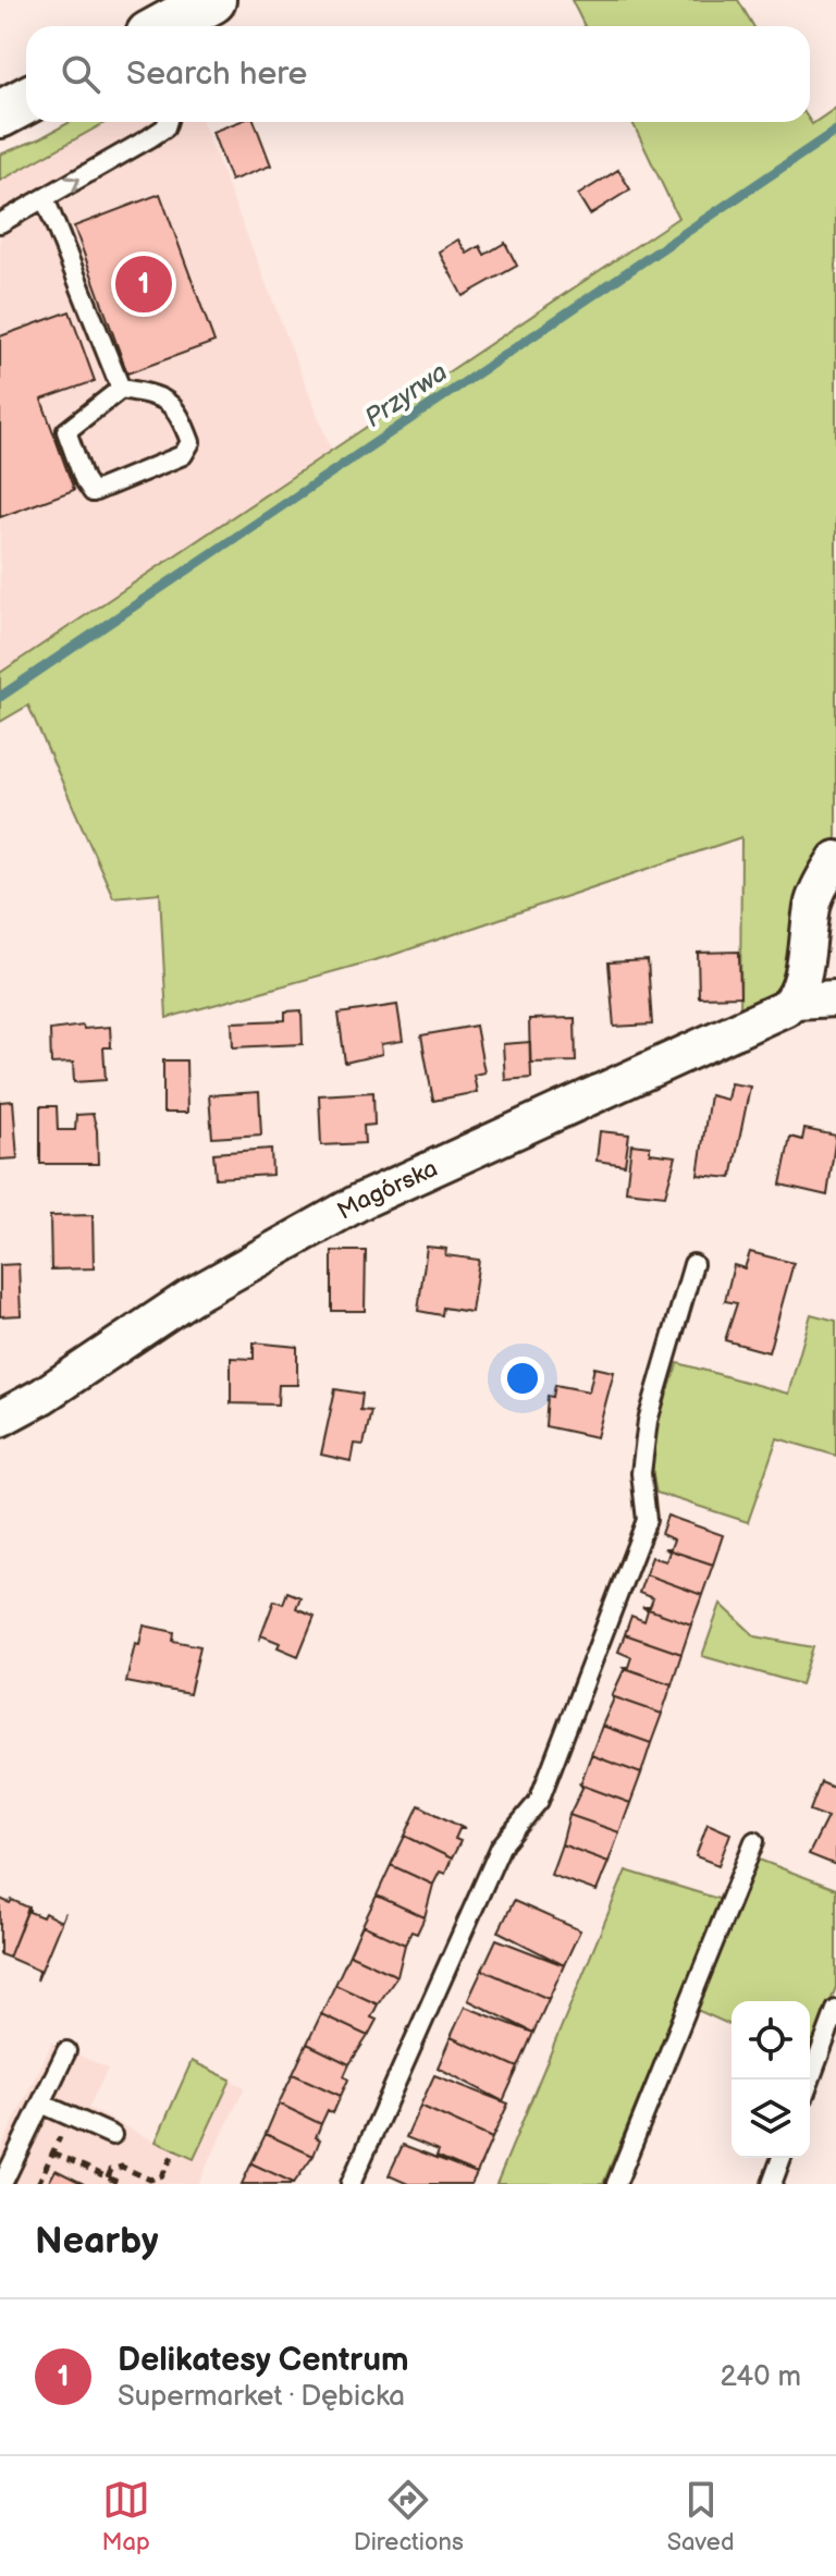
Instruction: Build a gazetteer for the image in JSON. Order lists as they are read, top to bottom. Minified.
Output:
{"streets":{"street":["Magórska"]},"water":["Przyrwa"],"page":{"search":"Search here","pins":"1","heading":"Nearby","list":[{"mark":"1","name":"Delikatesy Centrum","note":"Supermarket · Dębicka","value":"240 m"}],"nav":["Map","Directions","Saved"]}}
